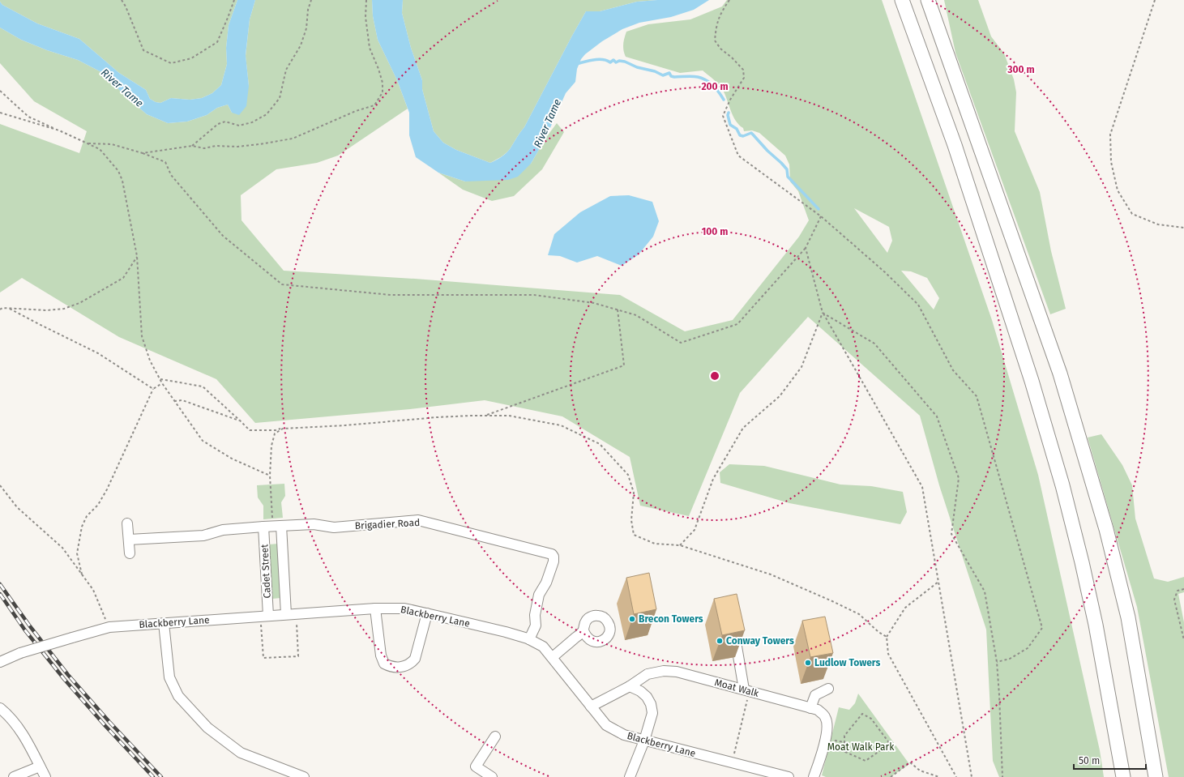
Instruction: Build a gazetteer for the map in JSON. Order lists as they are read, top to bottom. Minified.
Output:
{"streets":{"street":["Brigadier Road","Cadet Street","Blackberry Lane","Moat Walk"]},"crossings":[["Brigadier Road","Cadet Street"],["Brigadier Road","Blackberry Lane"],["Cadet Street","Blackberry Lane"],["Blackberry Lane","Moat Walk"]],"water":["River Tame"],"parks":["Moat Walk Park"],"places":["Brecon Towers","Conway Towers","Ludlow Towers"],"scale_bar":"50 m","rings":["300 m","200 m","100 m"]}
